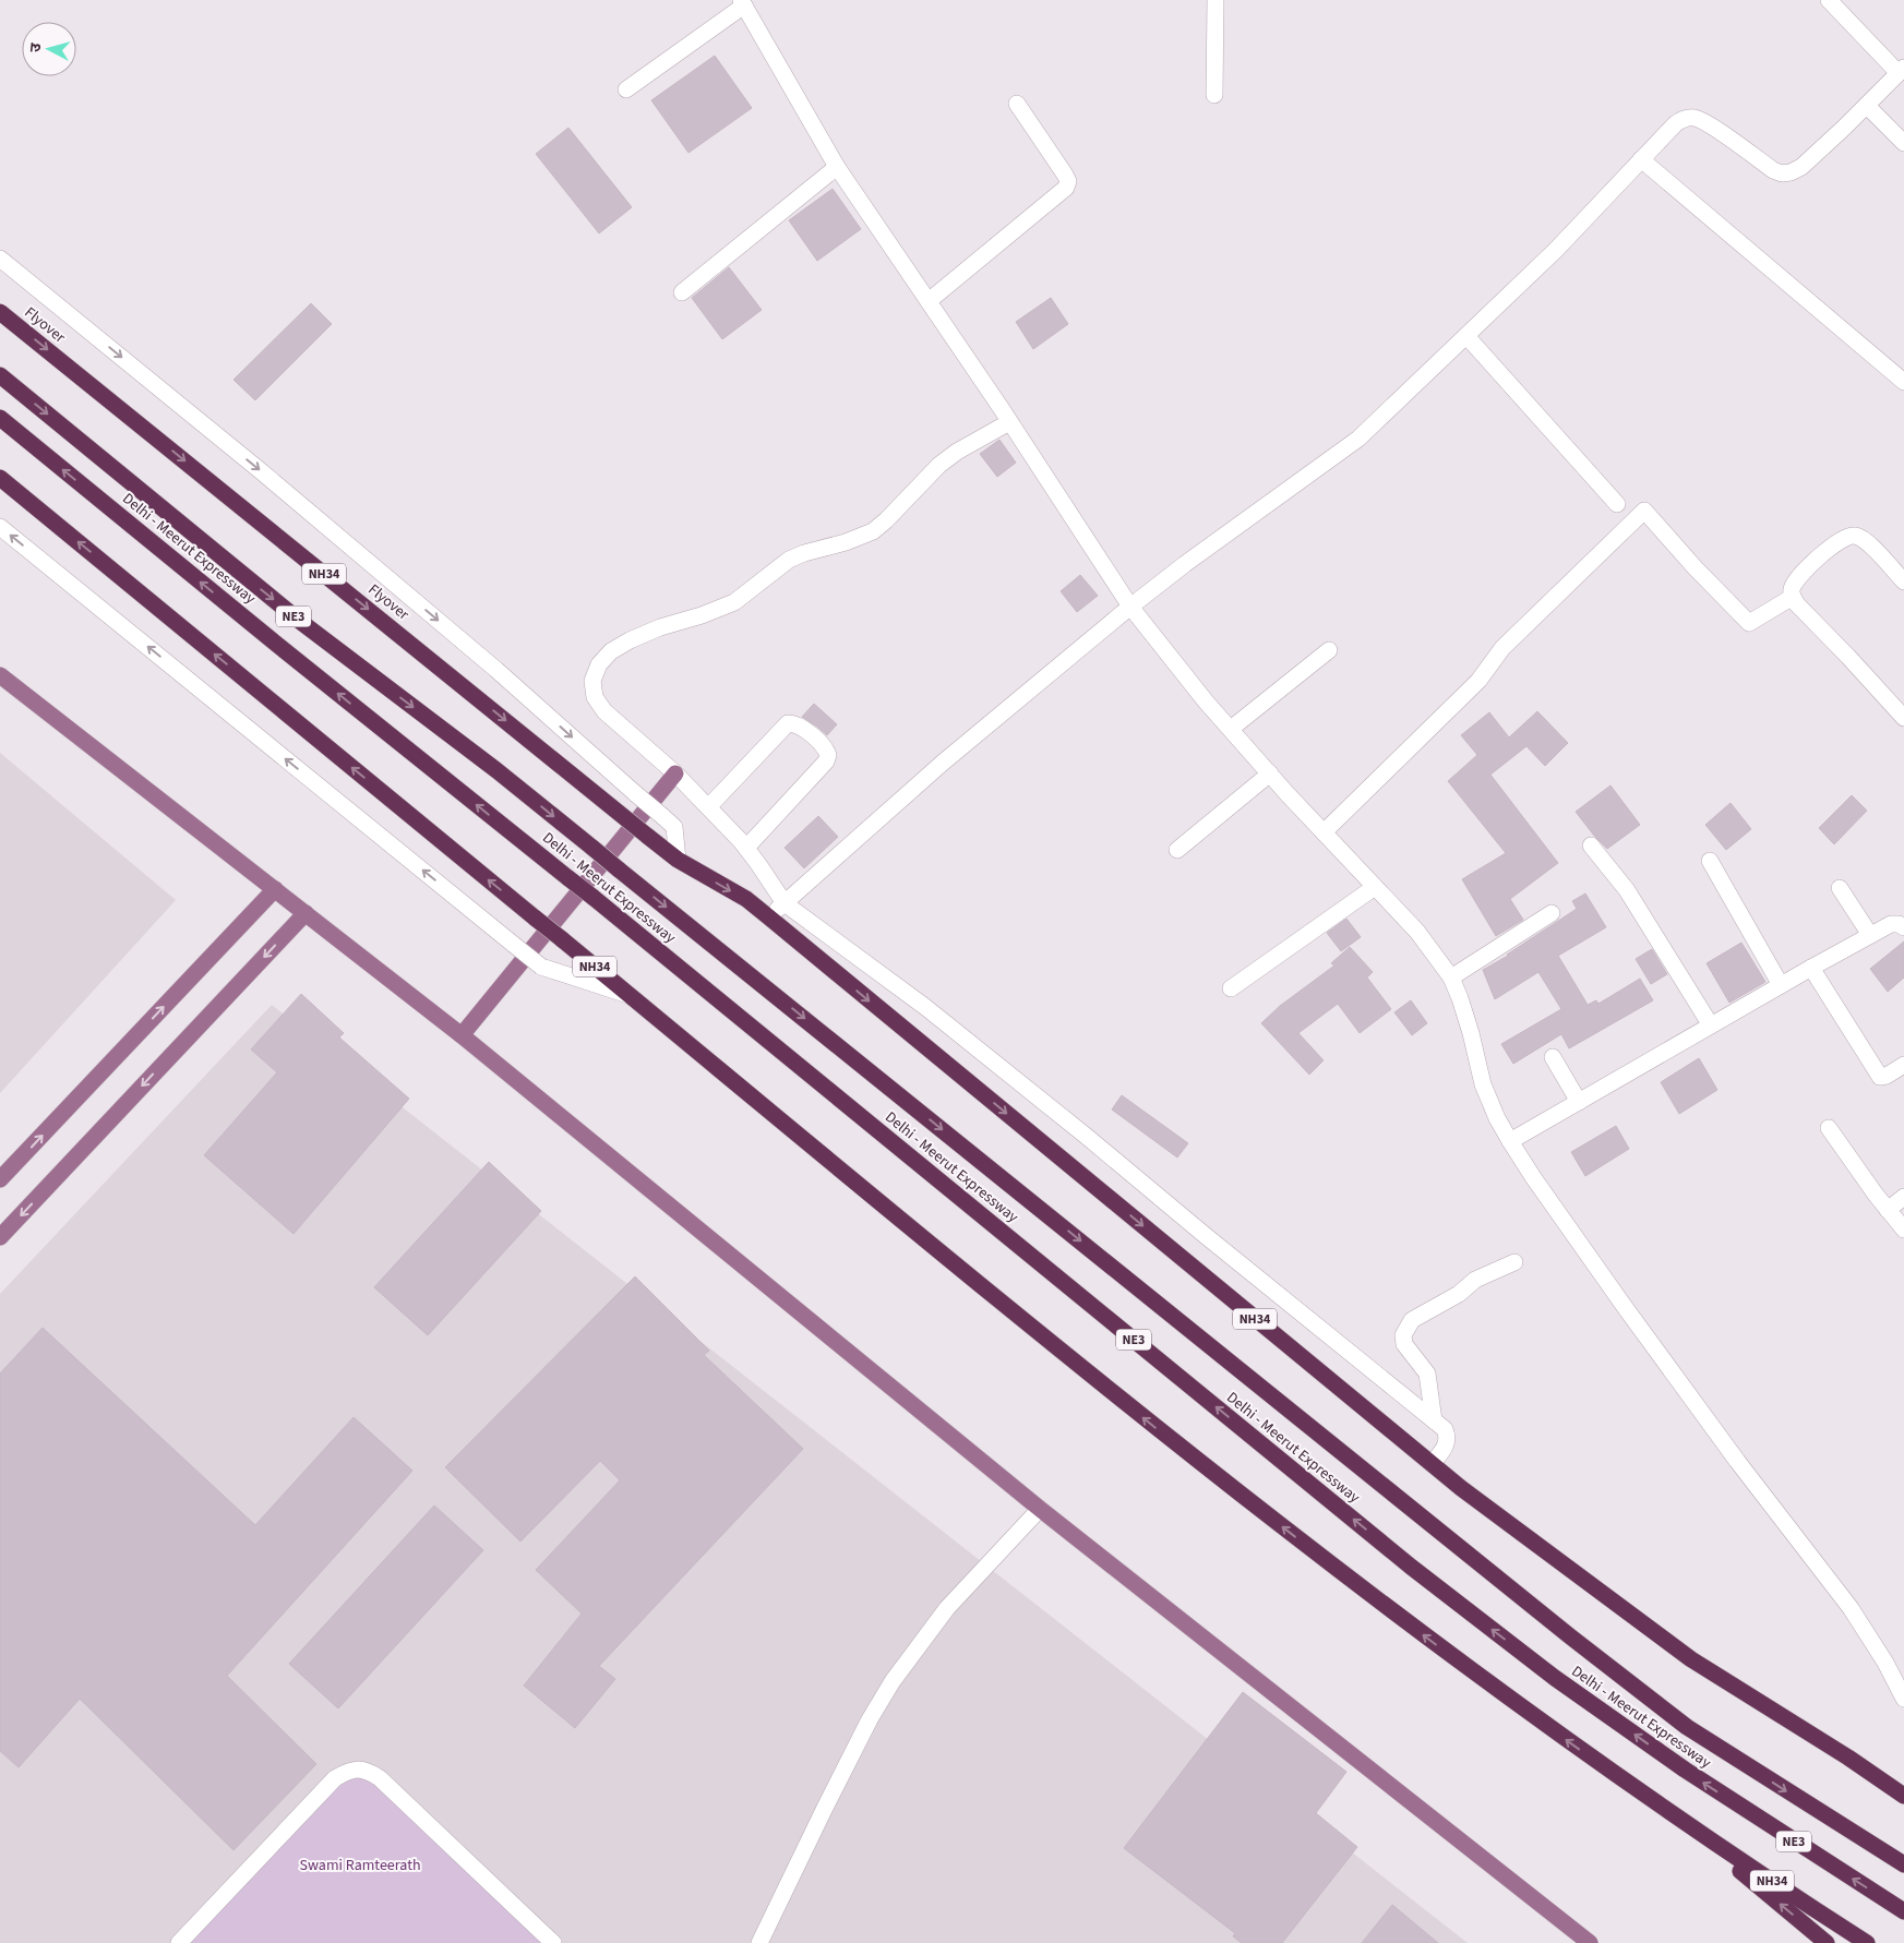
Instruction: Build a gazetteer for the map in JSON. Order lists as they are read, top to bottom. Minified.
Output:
{"streets":{"highway":["Flyover","Delhi - Meerut Expressway","NH34","NE3"]},"crossings":[["Flyover","NH34"]],"parks":["Swami Ramteerath"],"north":"left"}
